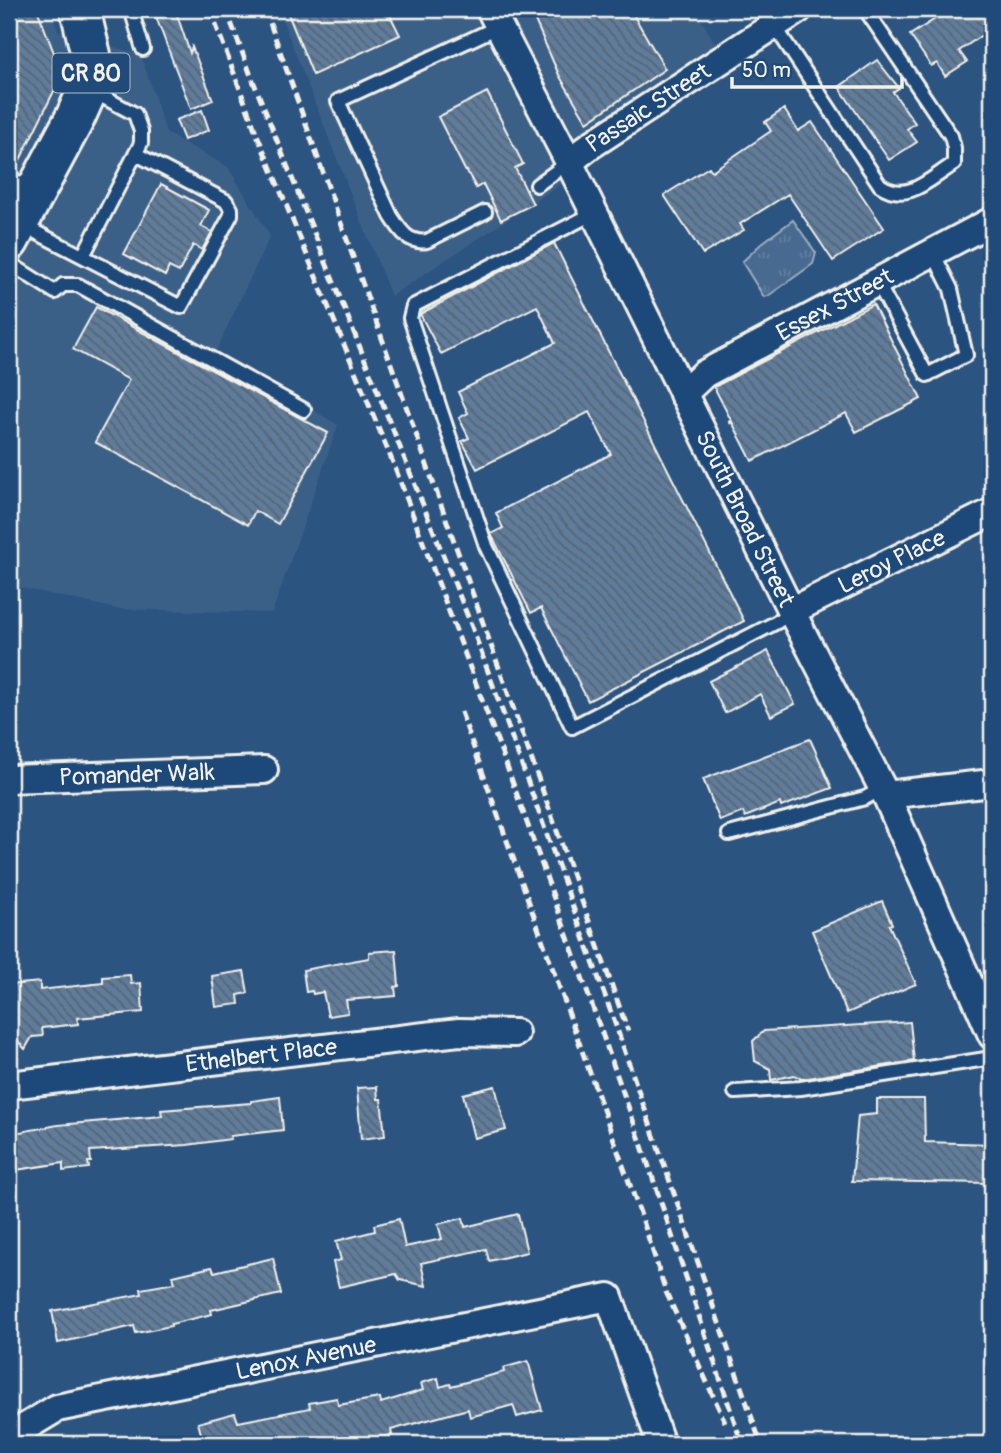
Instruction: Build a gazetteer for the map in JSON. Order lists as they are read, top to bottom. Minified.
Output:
{"streets":{"main road":["CR 80"],"street":["Passaic Street","Essex Street","South Broad Street","Leroy Place","Pomander Walk","Ethelbert Place","Lenox Avenue"]},"crossings":[["Passaic Street","South Broad Street"],["Essex Street","South Broad Street"],["South Broad Street","Leroy Place"]],"scale_bar":"50 m"}
